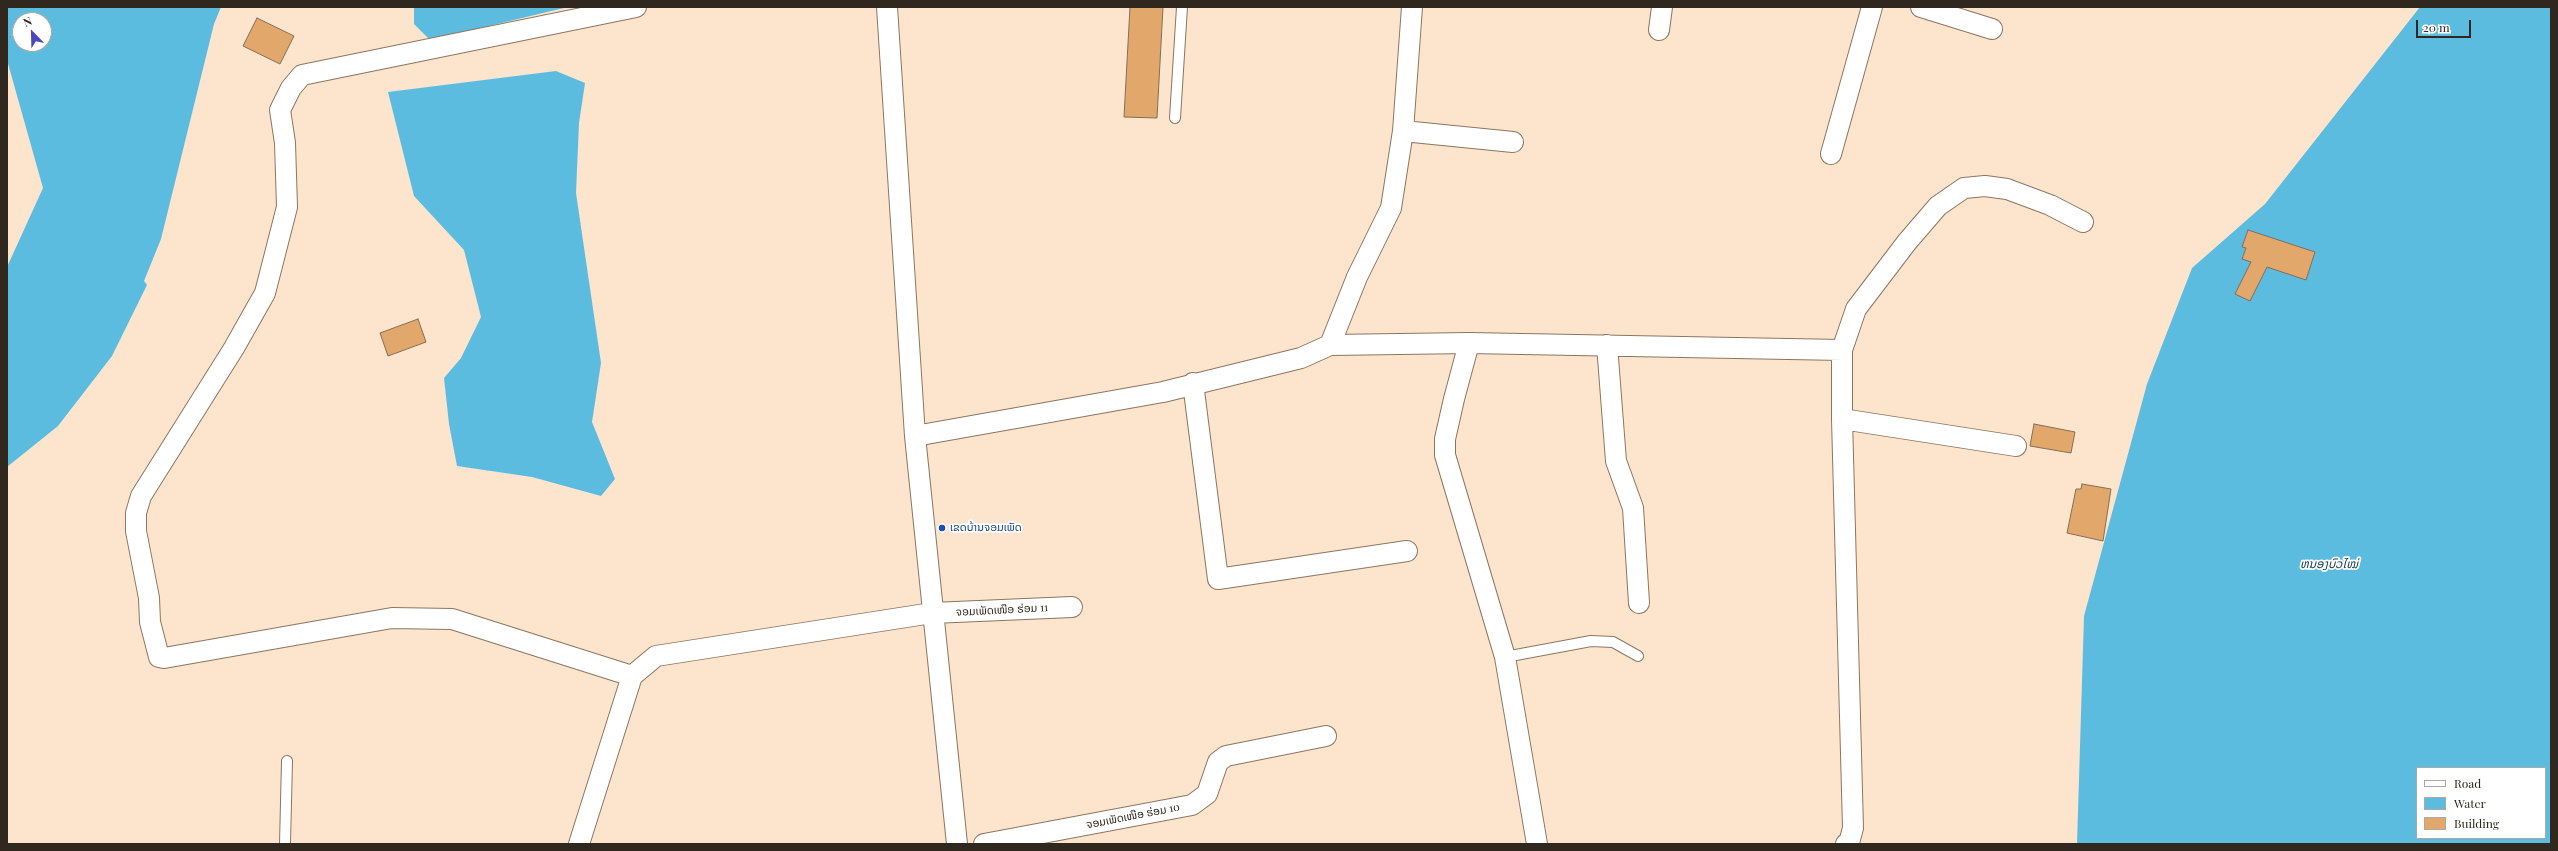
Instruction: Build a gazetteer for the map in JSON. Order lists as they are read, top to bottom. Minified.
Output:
{"streets":{"street":["ຈອມເພັດເໜືອ ຮ່ອມ 11","ຈອມເພັດເໜືອ ຮ່ອມ 10"]},"water":["ຫນອງບົວໄໝ່"],"places":["ເຂດບ້ານຈອມເພັດ"],"legend":["Road","Water","Building"],"scale_bar":"20 m","north":"top left"}
